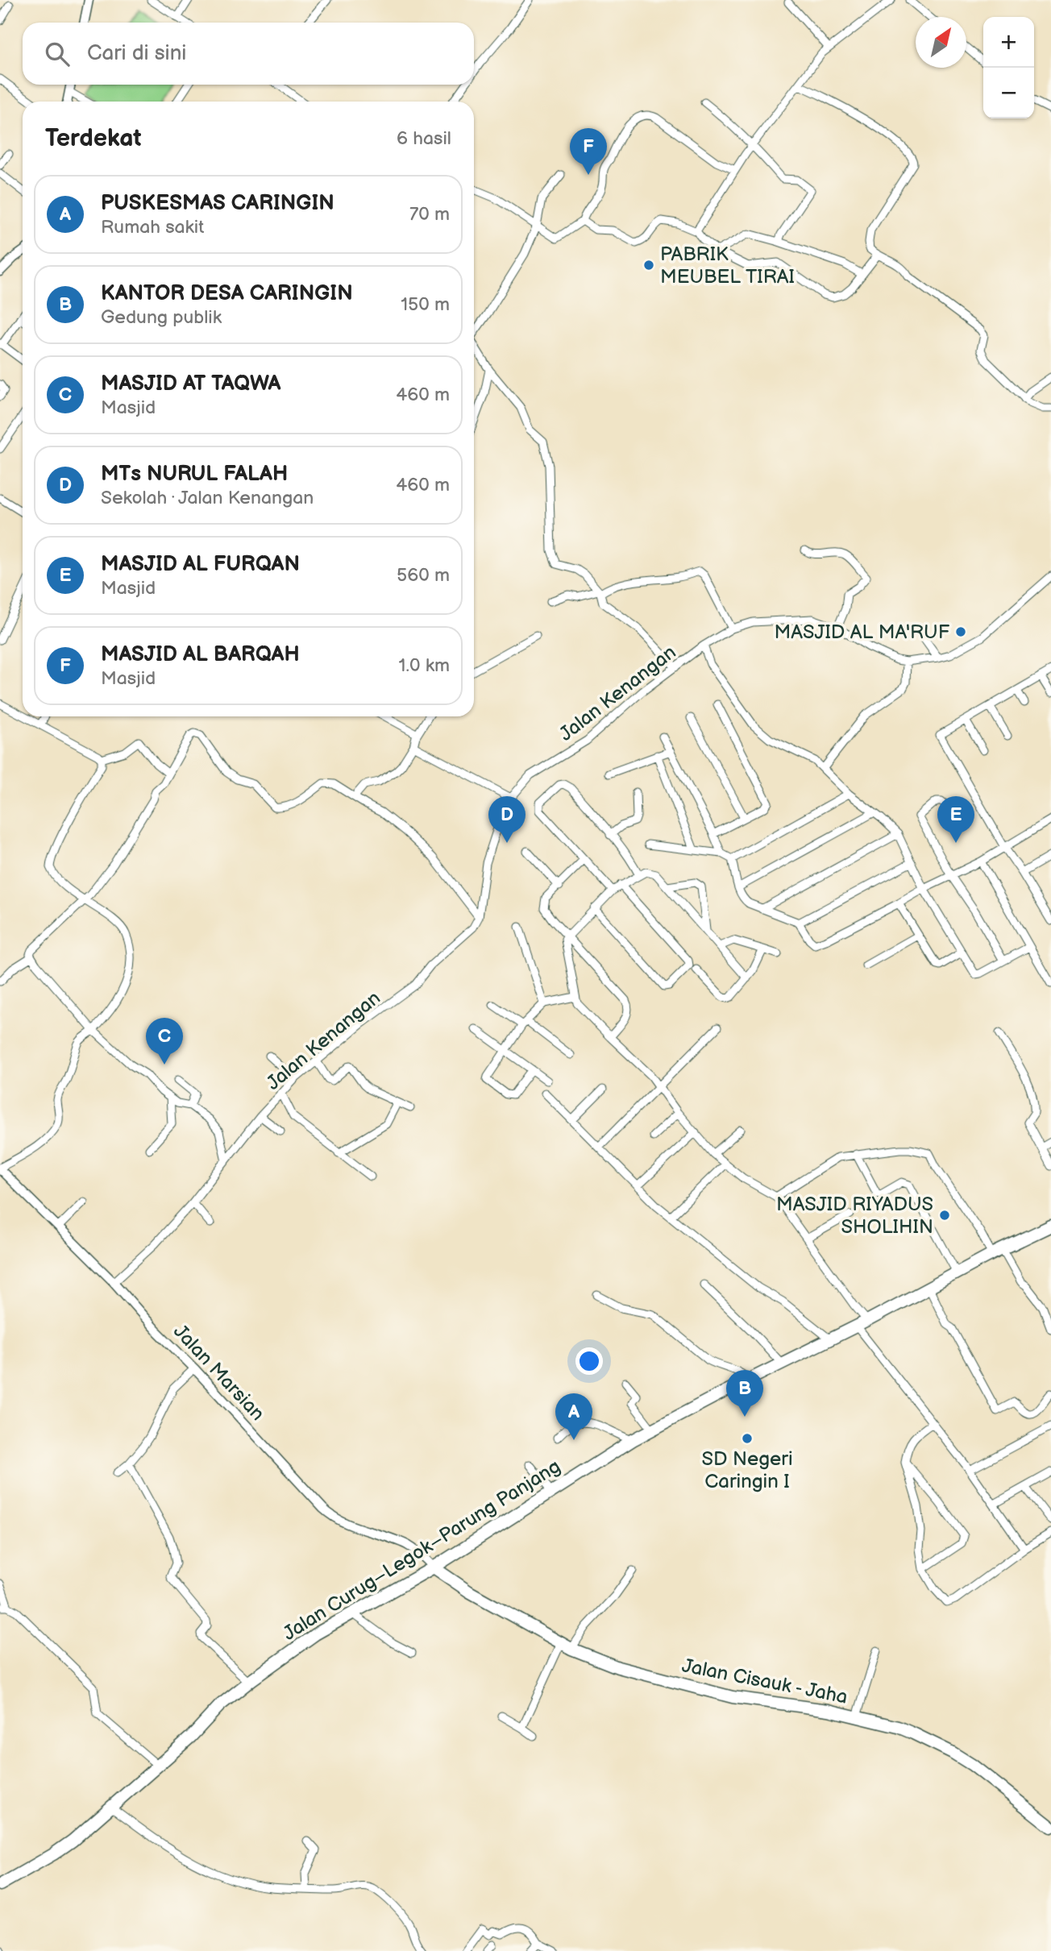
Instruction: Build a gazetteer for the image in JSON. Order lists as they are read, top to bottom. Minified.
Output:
{"streets":{"main road":["Jalan Curug–Legok–Parung Panjang","Jalan Cisauk - Jaha"],"street":["Jalan Kenangan","Jalan Marsian"]},"crossings":[["Jalan Kenangan","Jalan Marsian"],["Jalan Marsian","Jalan Curug–Legok–Parung Panjang"],["Jalan Marsian","Jalan Cisauk - Jaha"],["Jalan Curug–Legok–Parung Panjang","Jalan Cisauk - Jaha"]],"places":["PABRIK MEUBEL TIRAI","MASJID AL MA'RUF","MASJID RIYADUS SHOLIHIN","SD Negeri Caringin I"],"north":"top right","page":{"map_buttons":["+","−"],"search":"Cari di sini","heading":["Terdekat","6 hasil"],"pins":["F","D","E","C","B","A"],"list":[{"mark":"A","name":"PUSKESMAS CARINGIN","note":"Rumah sakit","value":"70 m"},{"mark":"B","name":"KANTOR DESA CARINGIN","note":"Gedung publik","value":"150 m"},{"mark":"C","name":"MASJID AT TAQWA","note":"Masjid","value":"460 m"},{"mark":"D","name":"MTs NURUL FALAH","note":"Sekolah · Jalan Kenangan","value":"460 m"},{"mark":"E","name":"MASJID AL FURQAN","note":"Masjid","value":"560 m"},{"mark":"F","name":"MASJID AL BARQAH","note":"Masjid","value":"1.0 km"}]}}
